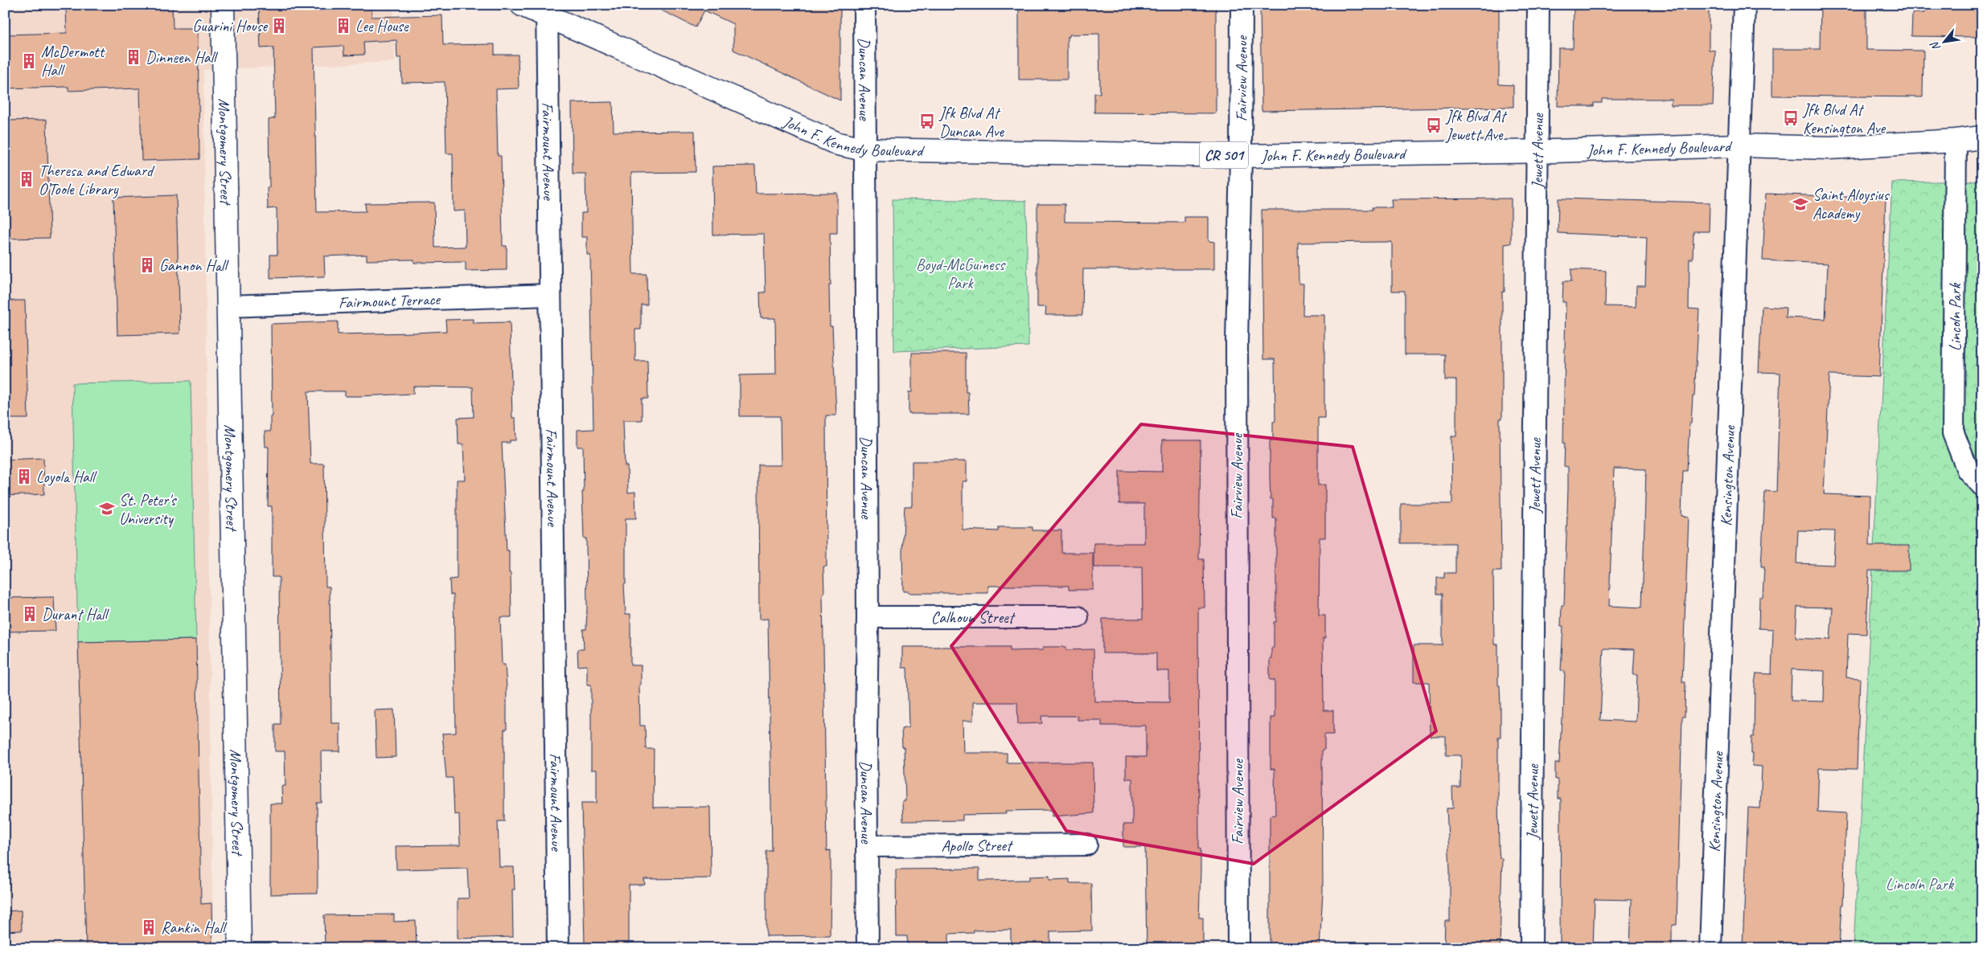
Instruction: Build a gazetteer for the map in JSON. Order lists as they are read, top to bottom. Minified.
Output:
{"streets":{"main road":["John F. Kennedy Boulevard","Montgomery Street","CR 501"],"street":["Duncan Avenue","Fairview Avenue","Fairmount Avenue","Jewett Avenue","Fairmount Terrace","Lincoln Park","Kensington Avenue","Calhoun Street","Apollo Street"]},"crossings":[["Duncan Avenue","John F. Kennedy Boulevard"],["Duncan Avenue","Calhoun Street"],["Duncan Avenue","Apollo Street"],["Fairview Avenue","John F. Kennedy Boulevard"],["John F. Kennedy Boulevard","Fairmount Avenue"],["John F. Kennedy Boulevard","Jewett Avenue"],["John F. Kennedy Boulevard","Lincoln Park"],["John F. Kennedy Boulevard","Kensington Avenue"],["Montgomery Street","Fairmount Terrace"],["Fairmount Avenue","Fairmount Terrace"]],"parks":["Boyd-McGuiness Park","Lincoln Park"],"places":{"building":["Guarini House","Lee House","Dinneen Hall","McDermott Hall","Theresa and Edward O’Toole Library","Gannon Hall","Loyola Hall","Durant Hall","Rankin Hall"],"bus stop":["Jfk Blvd At Kensington Ave","Jfk Blvd At Duncan Ave","Jfk Blvd At Jewett Ave"],"school or university":["Saint Aloysius Academy","St. Peter's University"]},"north":"bottom left"}
